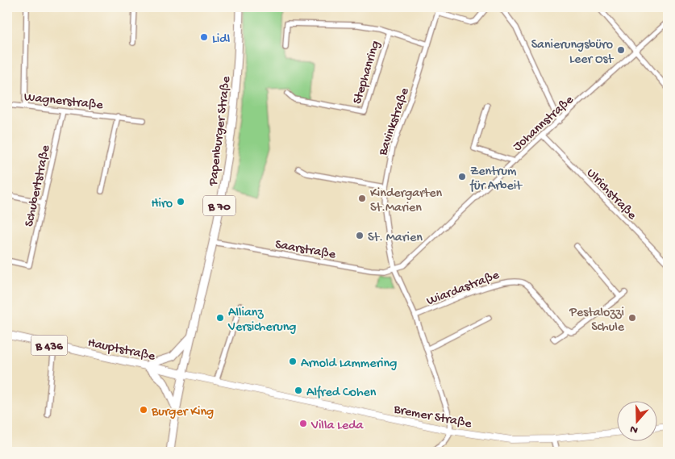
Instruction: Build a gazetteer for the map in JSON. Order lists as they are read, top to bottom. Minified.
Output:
{"streets":{"main road":["Papenburger Straße","B 70","B 436","Hauptstraße","Bremer Straße"],"street":["Stephanring","Wagnerstraße","Bavinkstraße","Johannstraße","Schubertstraße","Ulrichstraße","Saarstraße","Wiardastraße"]},"crossings":[["Wagnerstraße","Schubertstraße"],["Bavinkstraße","Johannstraße"],["Bavinkstraße","Saarstraße"],["Bavinkstraße","Wiardastraße"],["Bavinkstraße","Bremer Straße"],["Johannstraße","Ulrichstraße"],["Johannstraße","Saarstraße"],["Papenburger Straße","B 70"],["Papenburger Straße","Saarstraße"],["Papenburger Straße","Hauptstraße"],["Papenburger Straße","Bremer Straße"],["B 70","Hauptstraße"],["B 70","Bremer Straße"],["Hauptstraße","Bremer Straße"]],"places":["Lidl","Sanierungsbüro Leer Ost","Zentrum für Arbeit","Kindergarten St.Marien","Hiro","St. Marien","Allianz Versicherung","Pestalozzi Schule","Arnold Lammering","Alfred Cohen","Burger King","Villa Leda"],"north":"bottom"}
